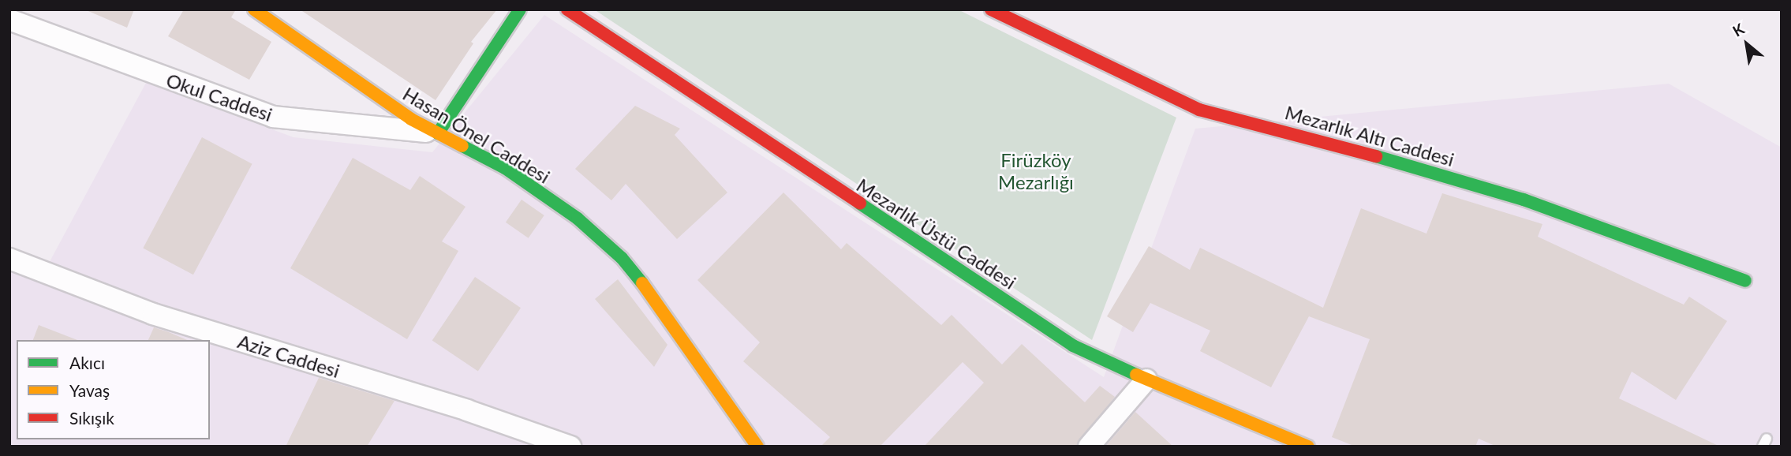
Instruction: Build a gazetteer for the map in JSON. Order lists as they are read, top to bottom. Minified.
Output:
{"streets":{"street":["Okul Caddesi","Hasan Önel Caddesi","Mezarlık Altı Caddesi","Mezarlık Üstü Caddesi","Aziz Caddesi"]},"crossings":[["Okul Caddesi","Hasan Önel Caddesi"]],"parks":["Firüzköy Mezarlığı"],"legend":["Akıcı","Yavaş","Sıkışık"],"north":"top left"}
